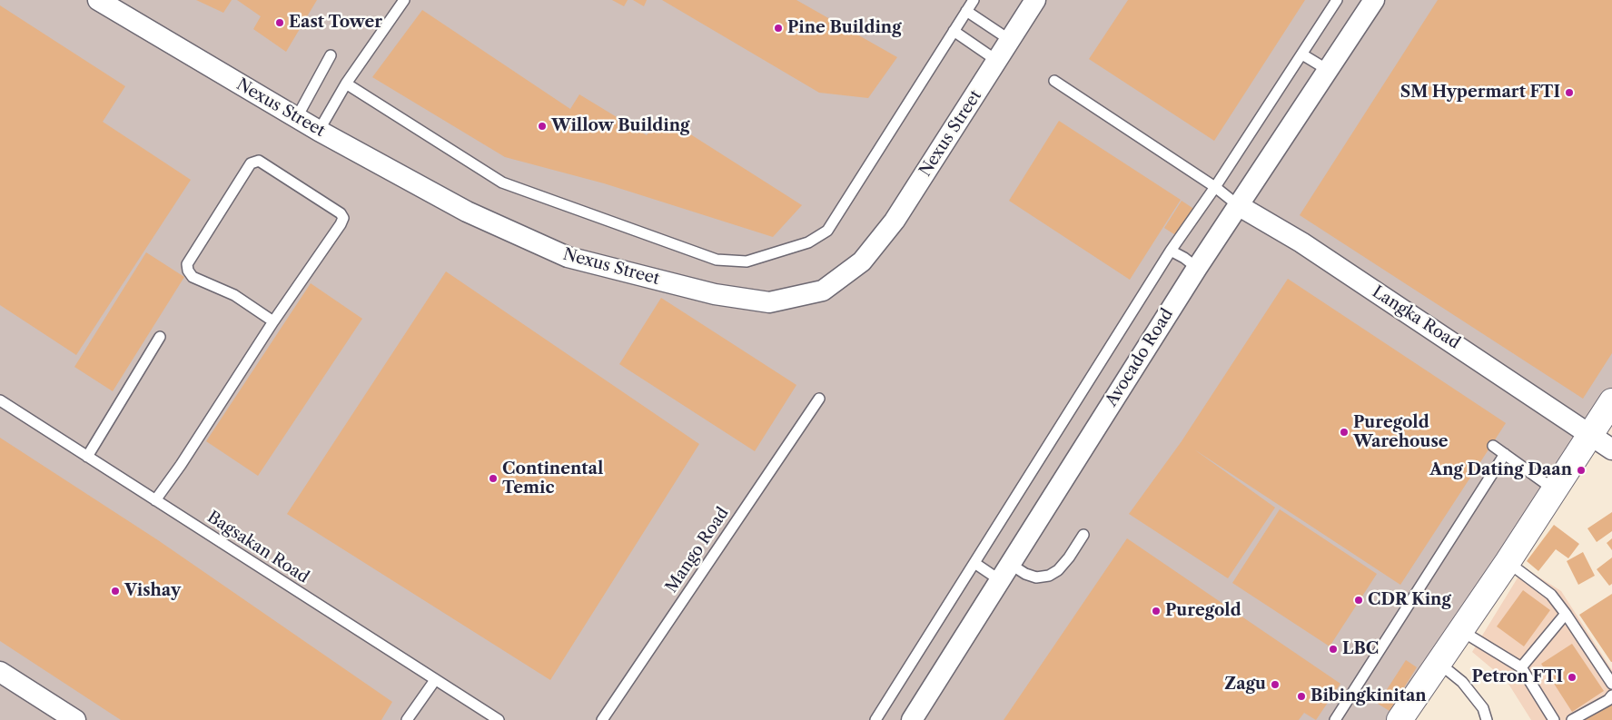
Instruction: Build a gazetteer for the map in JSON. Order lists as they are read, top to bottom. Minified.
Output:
{"streets":{"street":["Nexus Street","Langka Road","Avocado Road"],"lane":["Bagsakan Road","Mango Road"]},"crossings":[["Langka Road","Avocado Road"]],"places":["East Tower","Pine Building","SM Hypermart FTI","Willow Building","Puregold Warehouse","Ang Dating Daan","Continental Temic","Vishay","CDR King","Puregold","LBC","Petron FTI","Zagu","Bibingkinitan"]}
